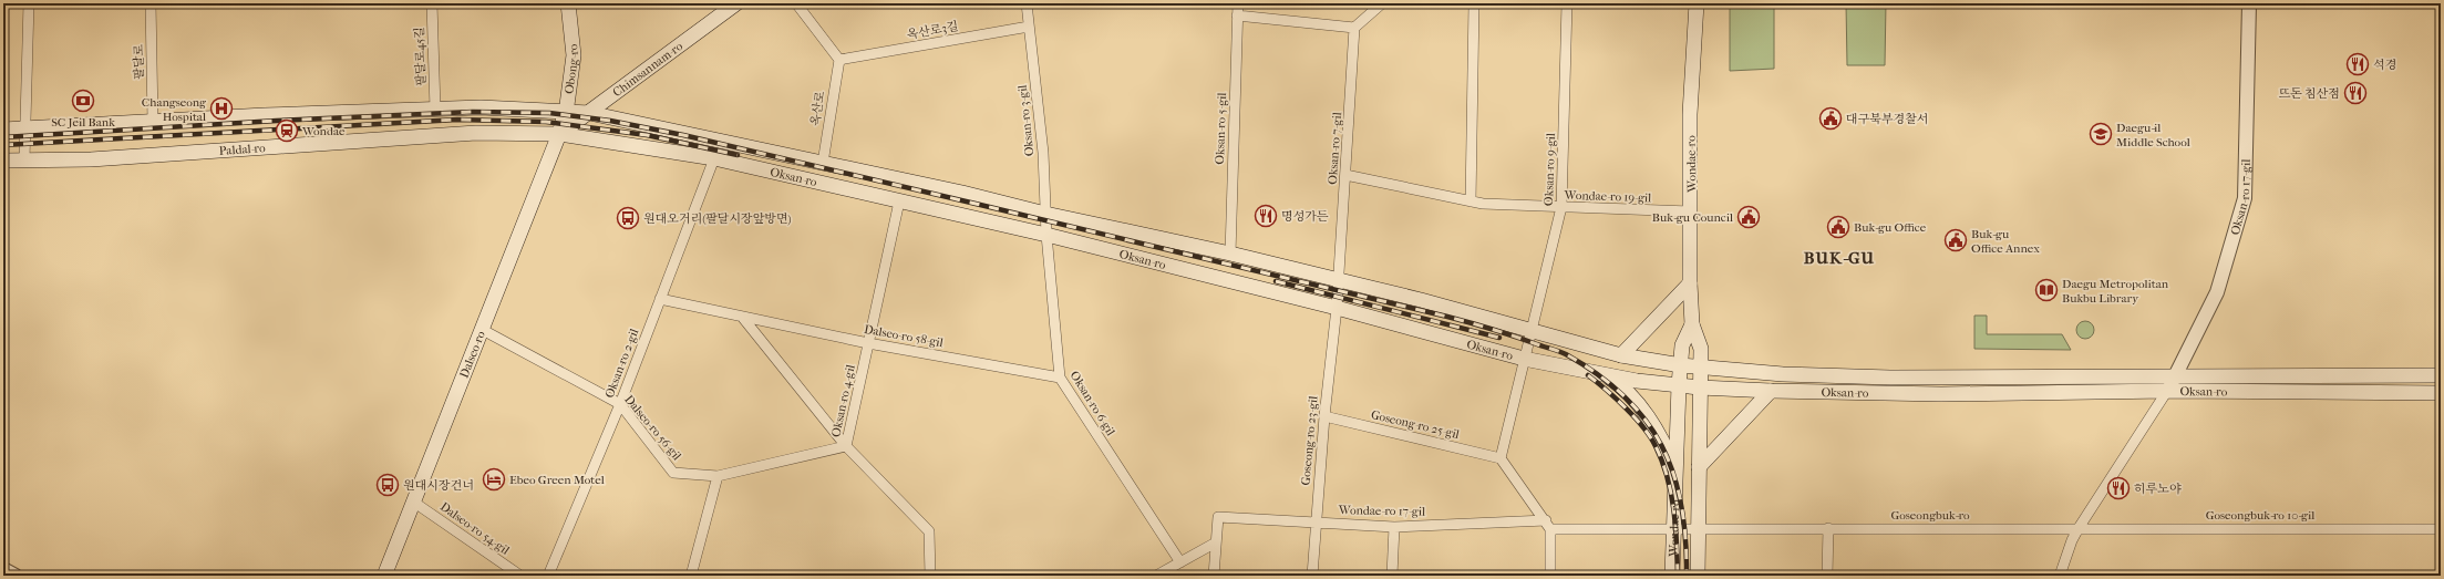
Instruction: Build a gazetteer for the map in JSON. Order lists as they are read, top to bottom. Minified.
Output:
{"streets":{"main road":["Obong-ro","Chimsannam-ro","Paldal-ro","Wondae-ro","Oksan-ro","Dalseo-ro"],"street":["옥산로3길","팔달로45길","팔달로","옥산로","Oksan-ro 3-gil","Oksan-ro 5-gil","Oksan-ro 7-gil","Oksan-ro 9-gil","Wondae-ro 19-gil","Oksan-ro 17-gil","Dalseo-ro 58-gil","Oksan-ro 2-gil","Oksan-ro 4-gil","Oksan-ro 6-gil","Goseong-ro 25-gil","Dalseo-ro 56-gil","Goseong-ro 23-gil","Wondae-ro 17-gil","Goseongbuk-ro","Goseongbuk-ro 10-gil","Dalseo-ro 54-gil"]},"crossings":[["옥산로3길","옥산로"],["옥산로3길","Oksan-ro 3-gil"],["팔달로45길","Oksan-ro"],["팔달로","Oksan-ro"],["Obong-ro","Chimsannam-ro"],["Obong-ro","Paldal-ro"],["Obong-ro","Oksan-ro"],["Obong-ro","Dalseo-ro"],["Chimsannam-ro","Paldal-ro"],["Chimsannam-ro","Oksan-ro"],["Chimsannam-ro","Dalseo-ro"],["옥산로","Oksan-ro"],["Oksan-ro 3-gil","Oksan-ro"],["Oksan-ro 3-gil","Oksan-ro 6-gil"],["Oksan-ro 5-gil","Oksan-ro"],["Oksan-ro 7-gil","Oksan-ro"],["Oksan-ro 7-gil","Wondae-ro 19-gil"],["Oksan-ro 7-gil","Goseong-ro 23-gil"],["Paldal-ro","Oksan-ro"],["Paldal-ro","Dalseo-ro"],["Wondae-ro","Oksan-ro"],["Wondae-ro","Wondae-ro 19-gil"],["Wondae-ro","Goseongbuk-ro"],["Oksan-ro 9-gil","Oksan-ro"],["Oksan-ro 9-gil","Wondae-ro 19-gil"],["Oksan-ro","Oksan-ro 17-gil"],["Oksan-ro","Dalseo-ro"],["Oksan-ro","Oksan-ro 2-gil"],["Oksan-ro","Oksan-ro 4-gil"],["Oksan-ro","Oksan-ro 6-gil"],["Oksan-ro","Goseong-ro 23-gil"],["Dalseo-ro 58-gil","Oksan-ro 2-gil"],["Dalseo-ro 58-gil","Oksan-ro 4-gil"],["Dalseo-ro 58-gil","Oksan-ro 6-gil"],["Dalseo-ro","Dalseo-ro 56-gil"],["Dalseo-ro","Dalseo-ro 54-gil"],["Oksan-ro 2-gil","Dalseo-ro 56-gil"],["Oksan-ro 4-gil","Dalseo-ro 56-gil"],["Goseong-ro 25-gil","Goseong-ro 23-gil"],["Goseong-ro 23-gil","Wondae-ro 17-gil"],["Goseongbuk-ro","Goseongbuk-ro 10-gil"]],"districts":["BUK-GU"],"places":{"restaurant":["석경","뜨돈 침산점","명성가든","히루노야"],"bank":["SC Jeil Bank"],"hospital":["Changseong Hospital"],"public building":["대구북부경찰서","Buk-gu Council","Buk-gu Office","Buk-gu Office Annex"],"station":["Wondae"],"school or university":["Daegu-il Middle School"],"bus stop":["원대오거리(팔달시장앞방면)","원대시장건너"],"library":["Daegu Metropolitan Bukbu Library"],"hotel":["Ebeo Green Motel"]}}
